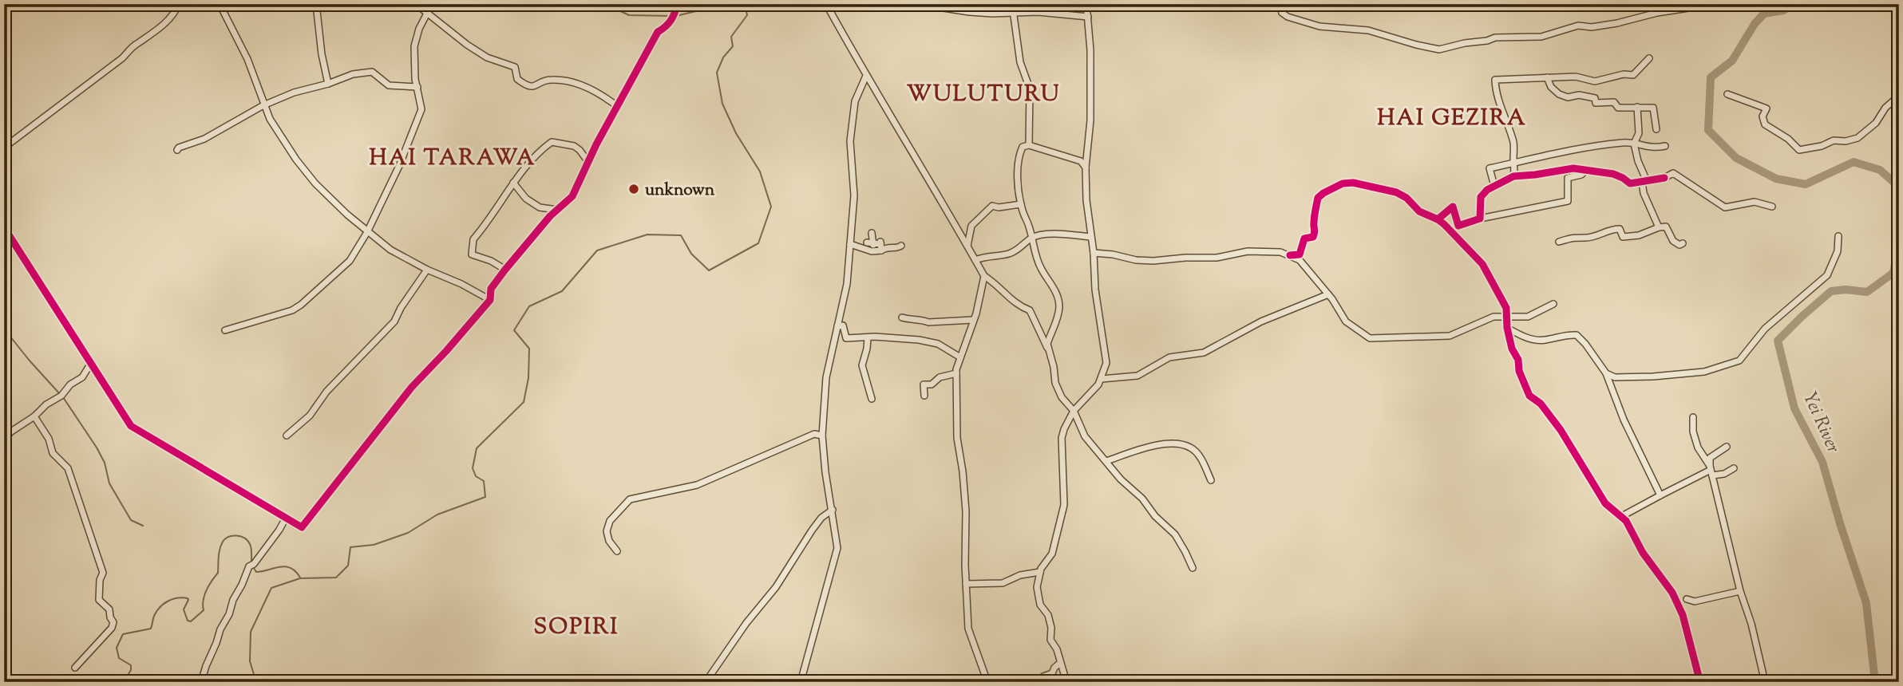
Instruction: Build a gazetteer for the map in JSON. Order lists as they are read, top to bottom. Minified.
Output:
{"districts":["WULUTURU","HAI GEZIRA","HAI TARAWA","SOPIRI"],"water":["Yei River"],"places":["unknown"]}
